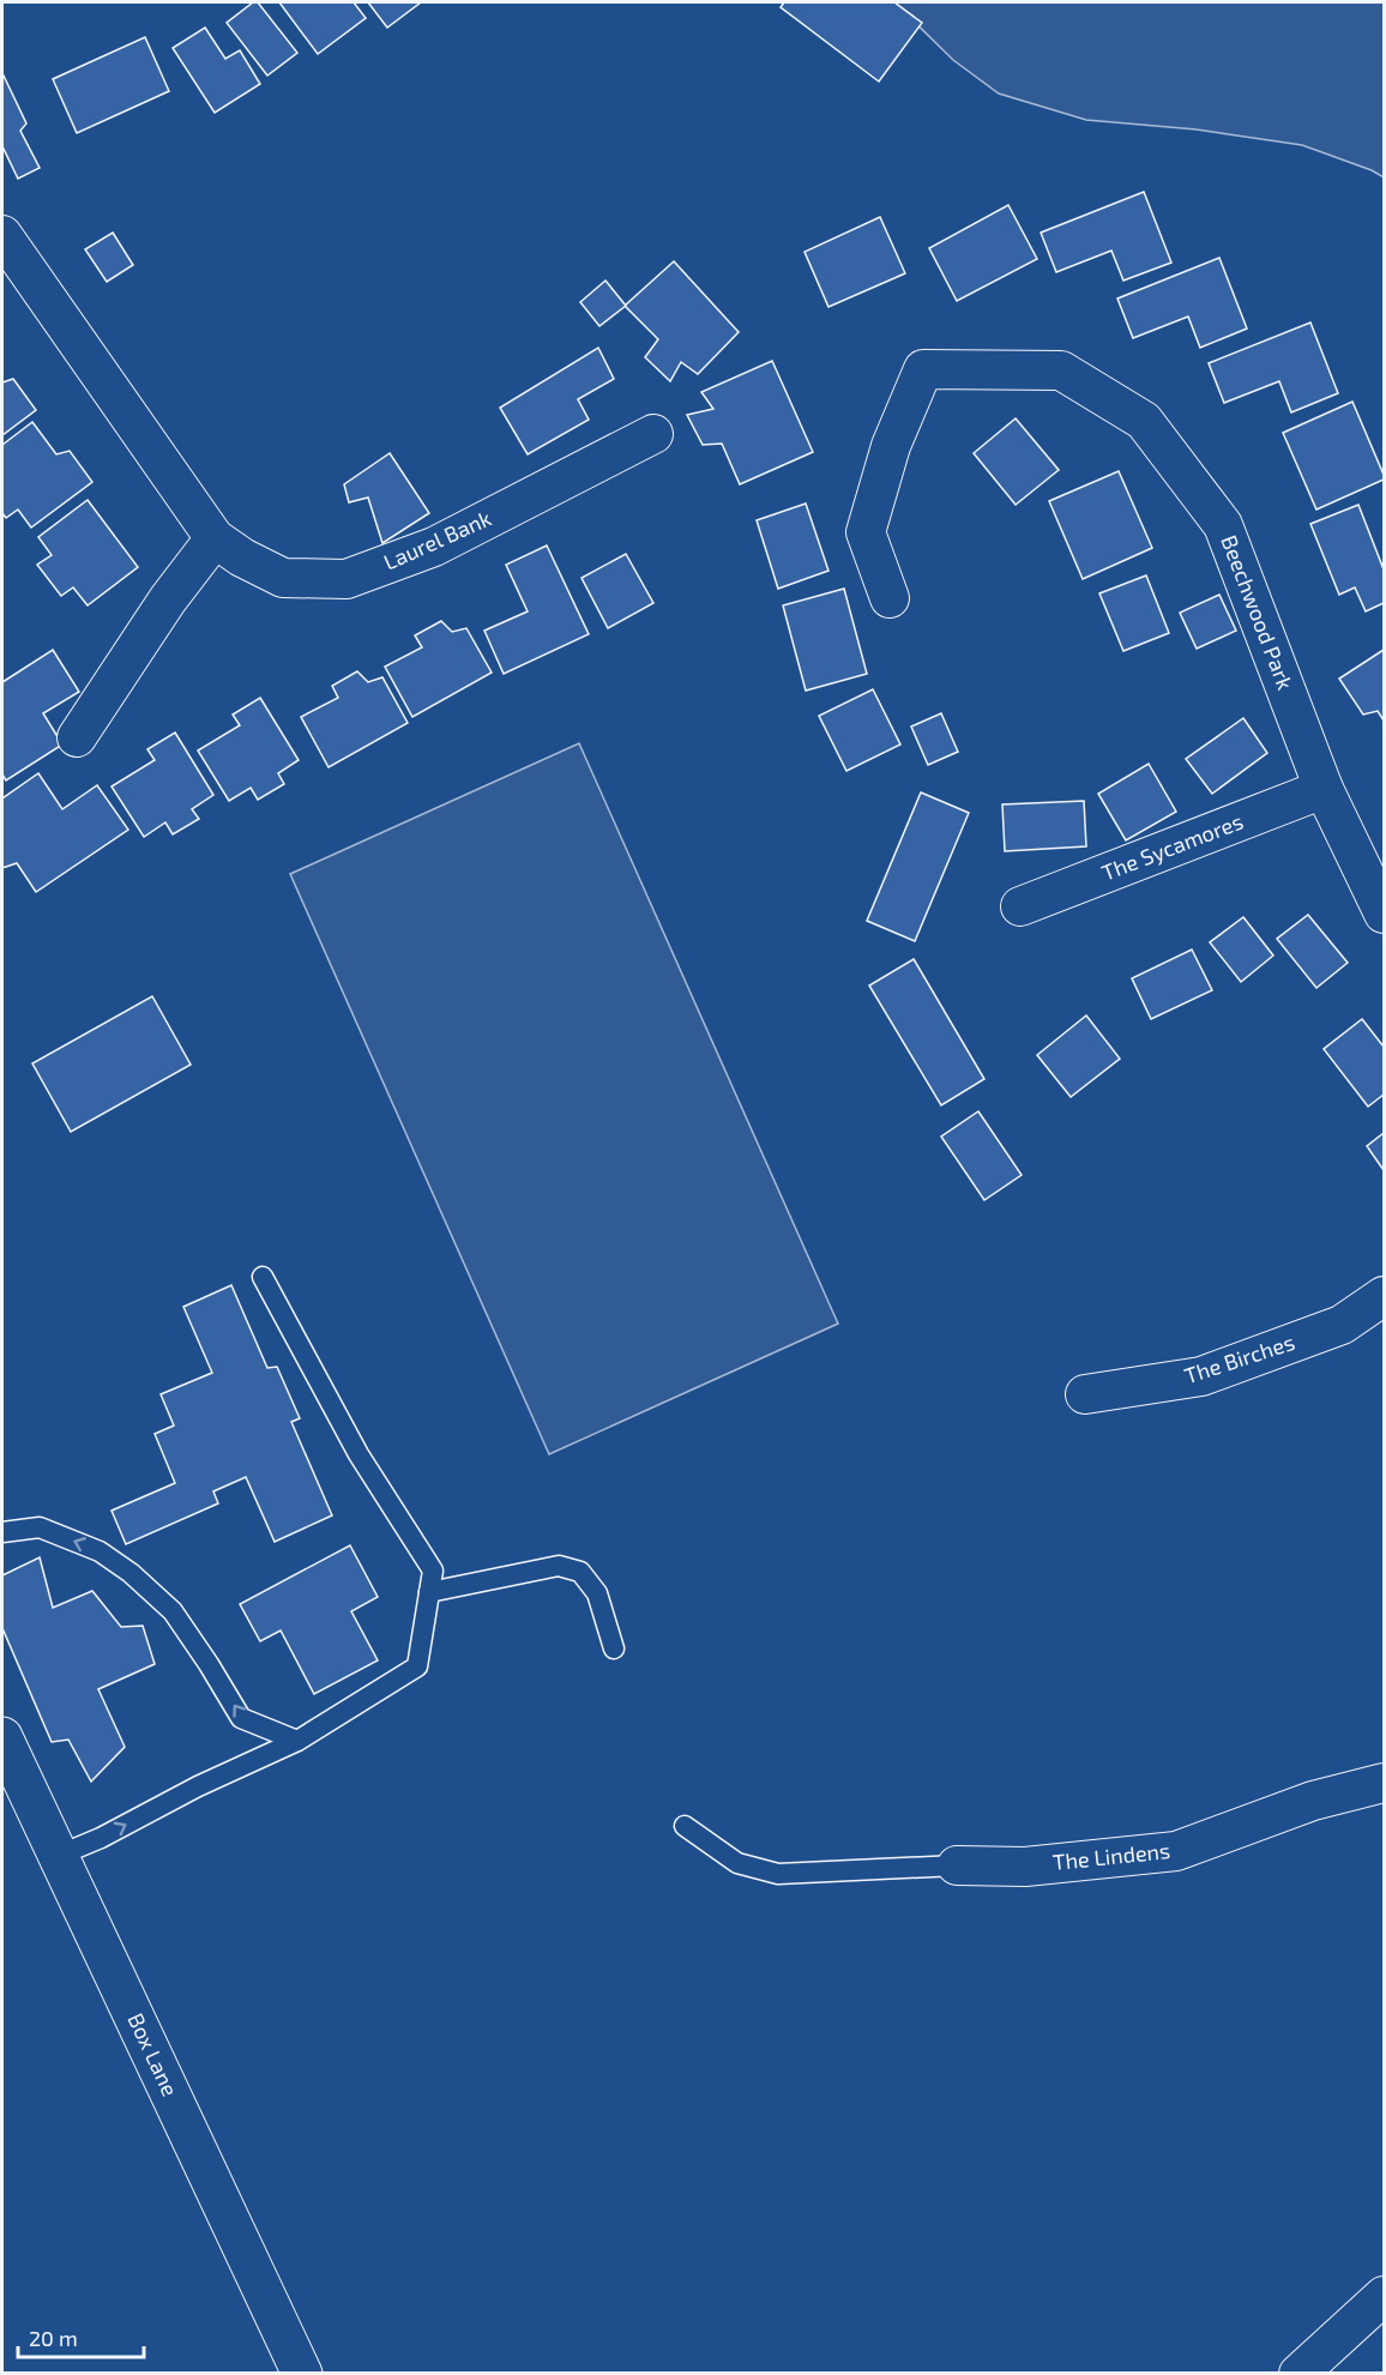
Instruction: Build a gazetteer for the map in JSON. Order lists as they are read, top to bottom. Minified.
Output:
{"streets":{"main road":["Box Lane"],"street":["Laurel Bank","Beechwood Park","The Sycamores","The Birches","The Lindens"]},"crossings":[["Beechwood Park","The Sycamores"]],"scale_bar":"20 m"}
